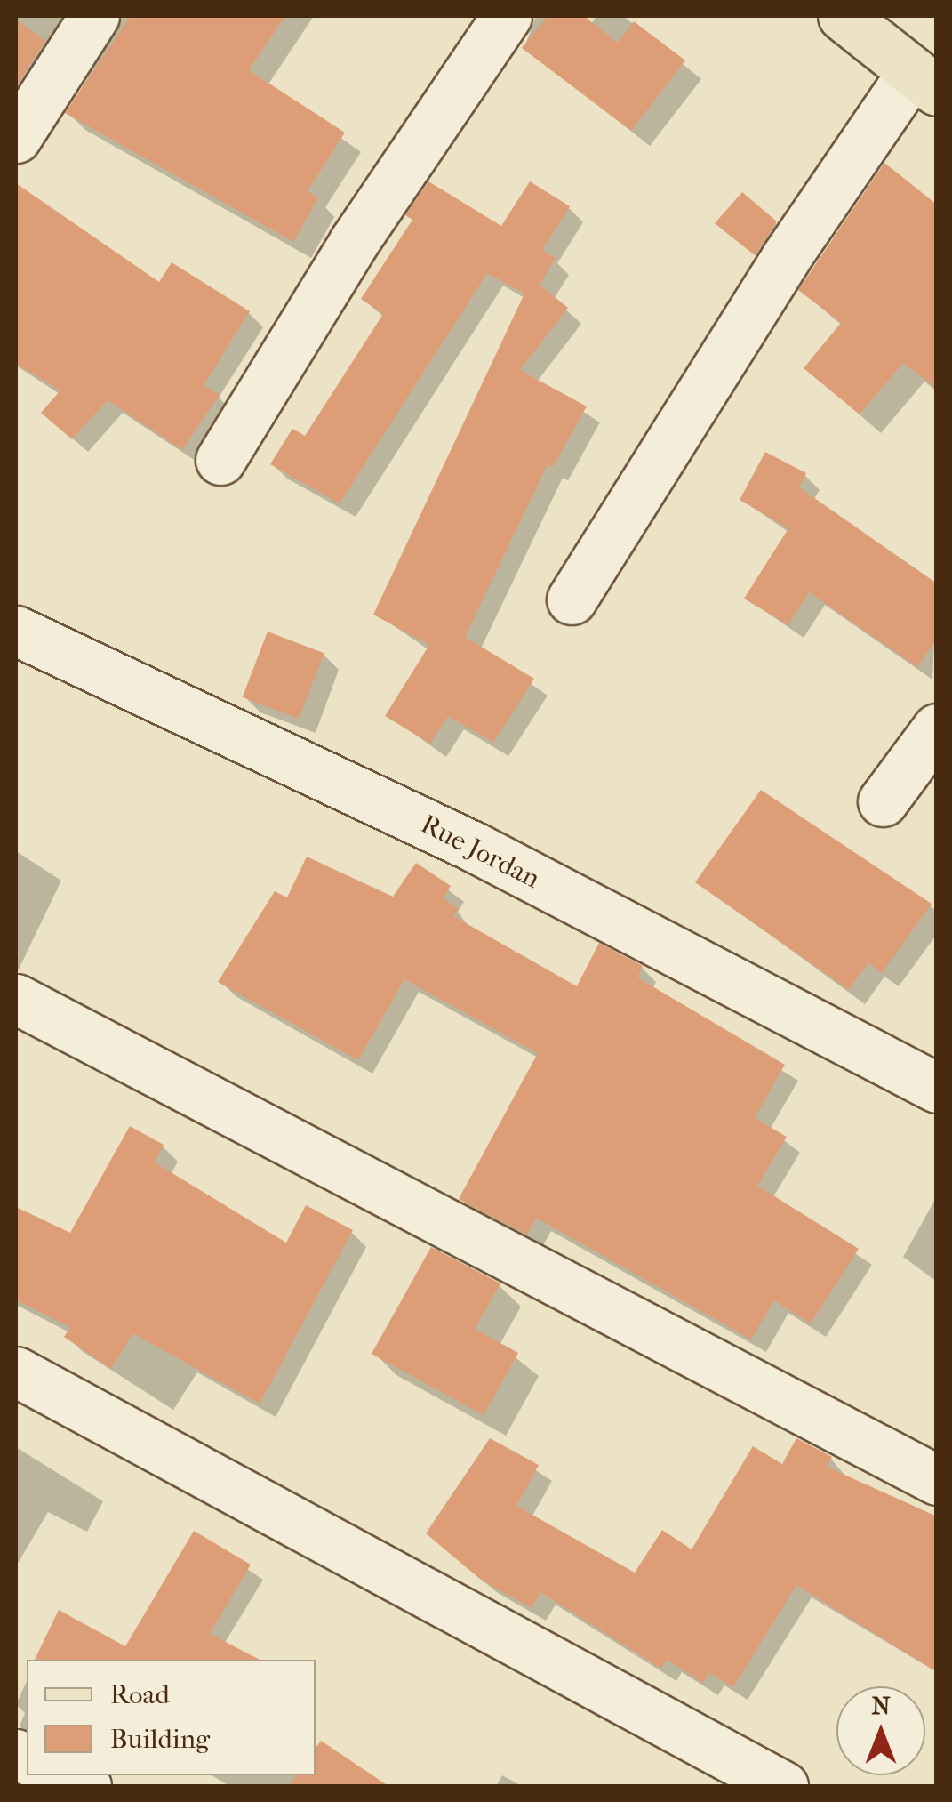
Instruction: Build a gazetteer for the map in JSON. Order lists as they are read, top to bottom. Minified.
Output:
{"streets":{"street":["Rue Jordan"]},"legend":["Road","Building"],"north":"top"}
